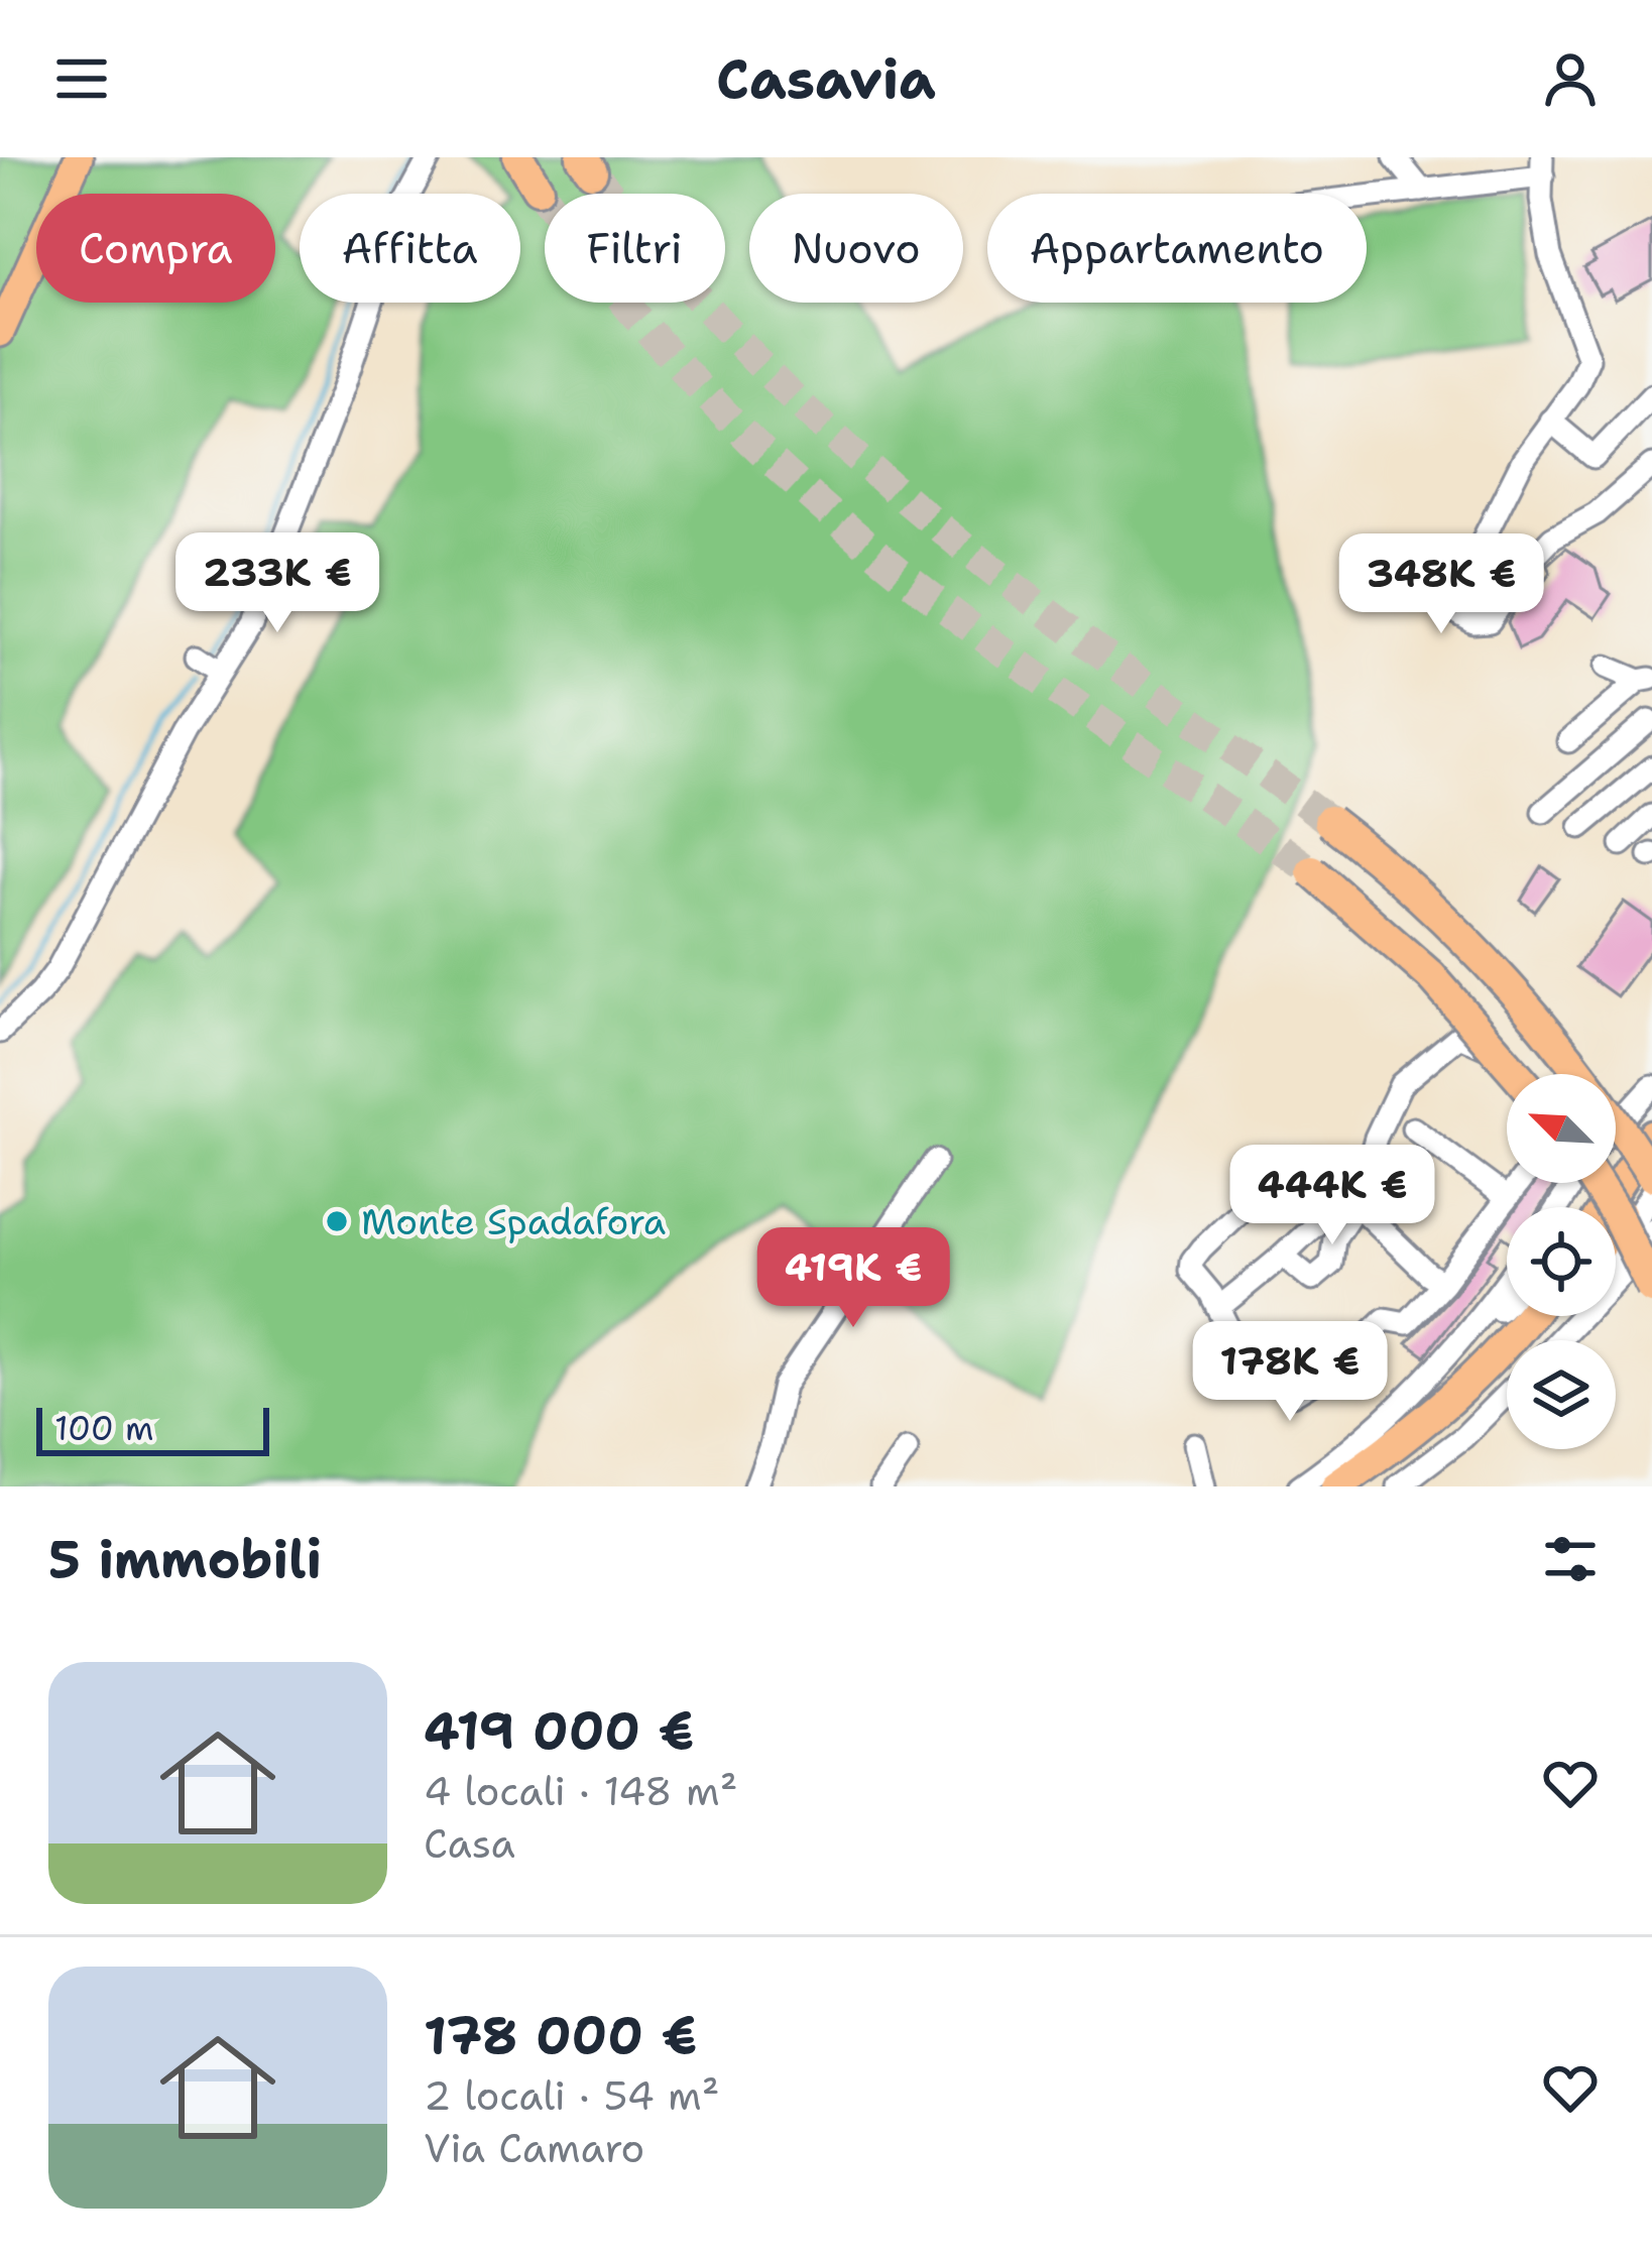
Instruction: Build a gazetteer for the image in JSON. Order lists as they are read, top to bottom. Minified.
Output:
{"places":["Monte Spadafora"],"scale_bar":"100 m","north":"top left","page":{"header":"Casavia","chip":["Compra","Affitta","Filtri","Nuovo","Appartamento"],"price":["233K €","348K €","444K €","419K €","178K €"],"scale":"100 m","heading":"5 immobili","list":[{"name":"419 000 €","note":"4 locali · 148 m² · Casa"},{"name":"178 000 €","note":"2 locali · 54 m² · Via Camaro"}]}}
